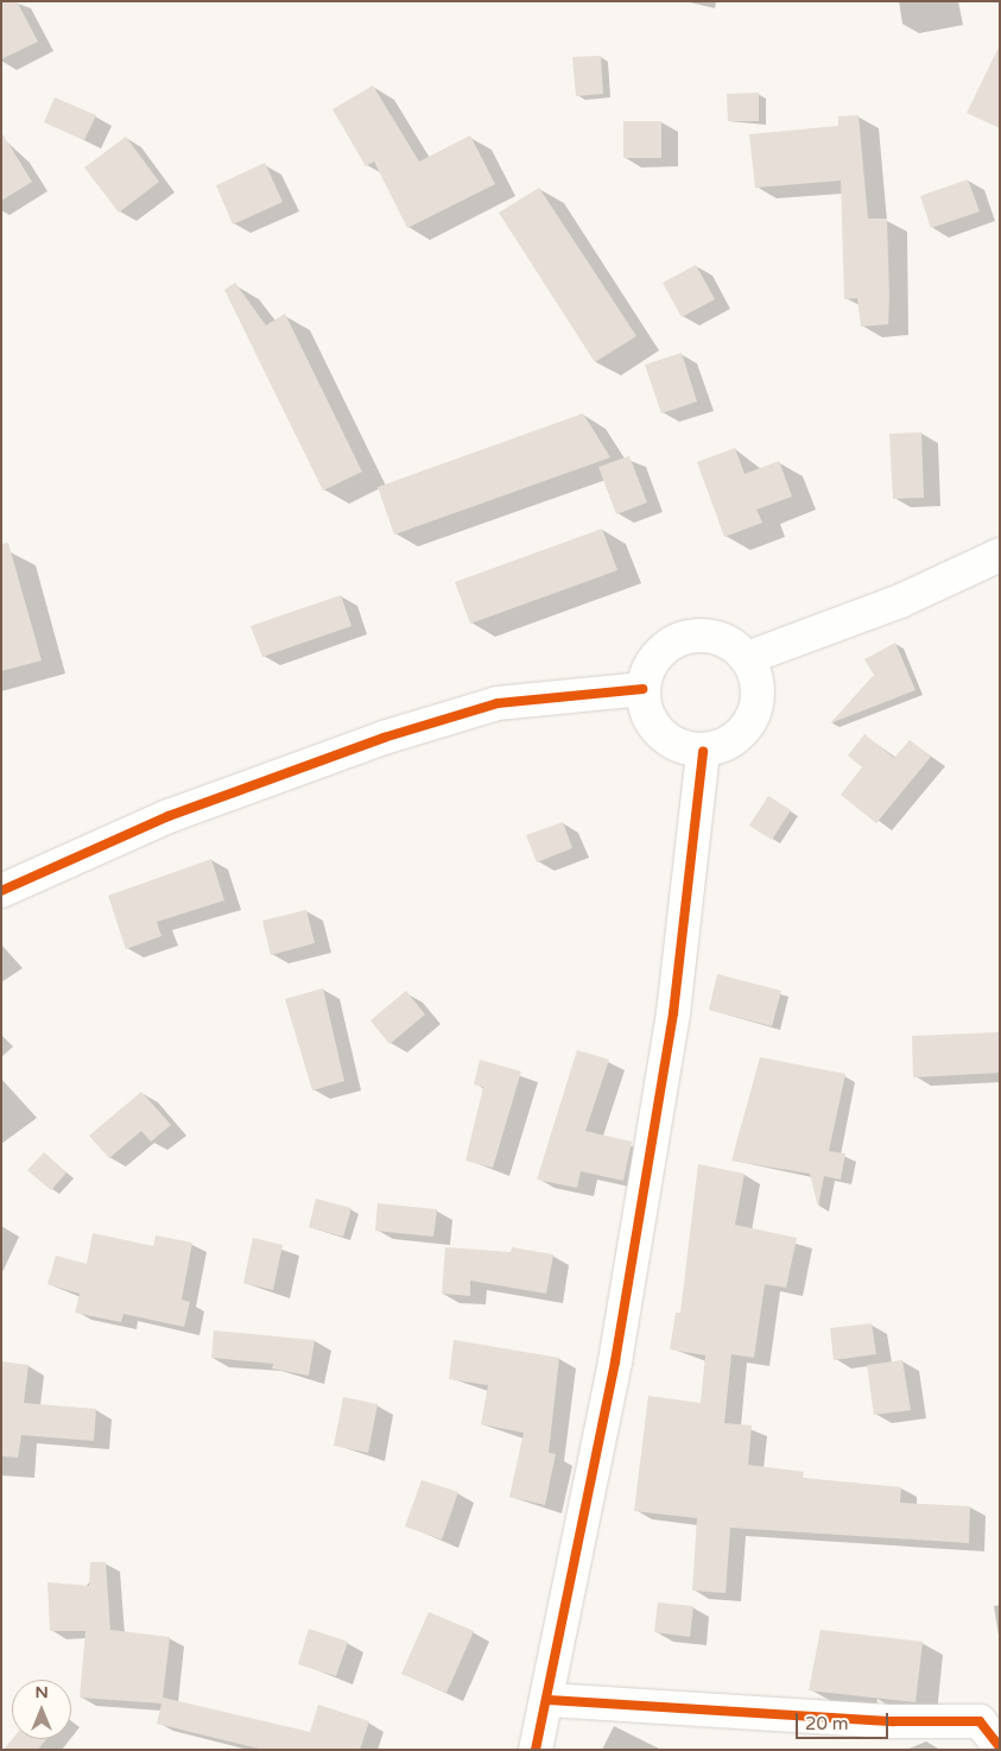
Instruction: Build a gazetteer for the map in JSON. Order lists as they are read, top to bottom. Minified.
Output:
{"scale_bar":"20 m","north":"top"}
